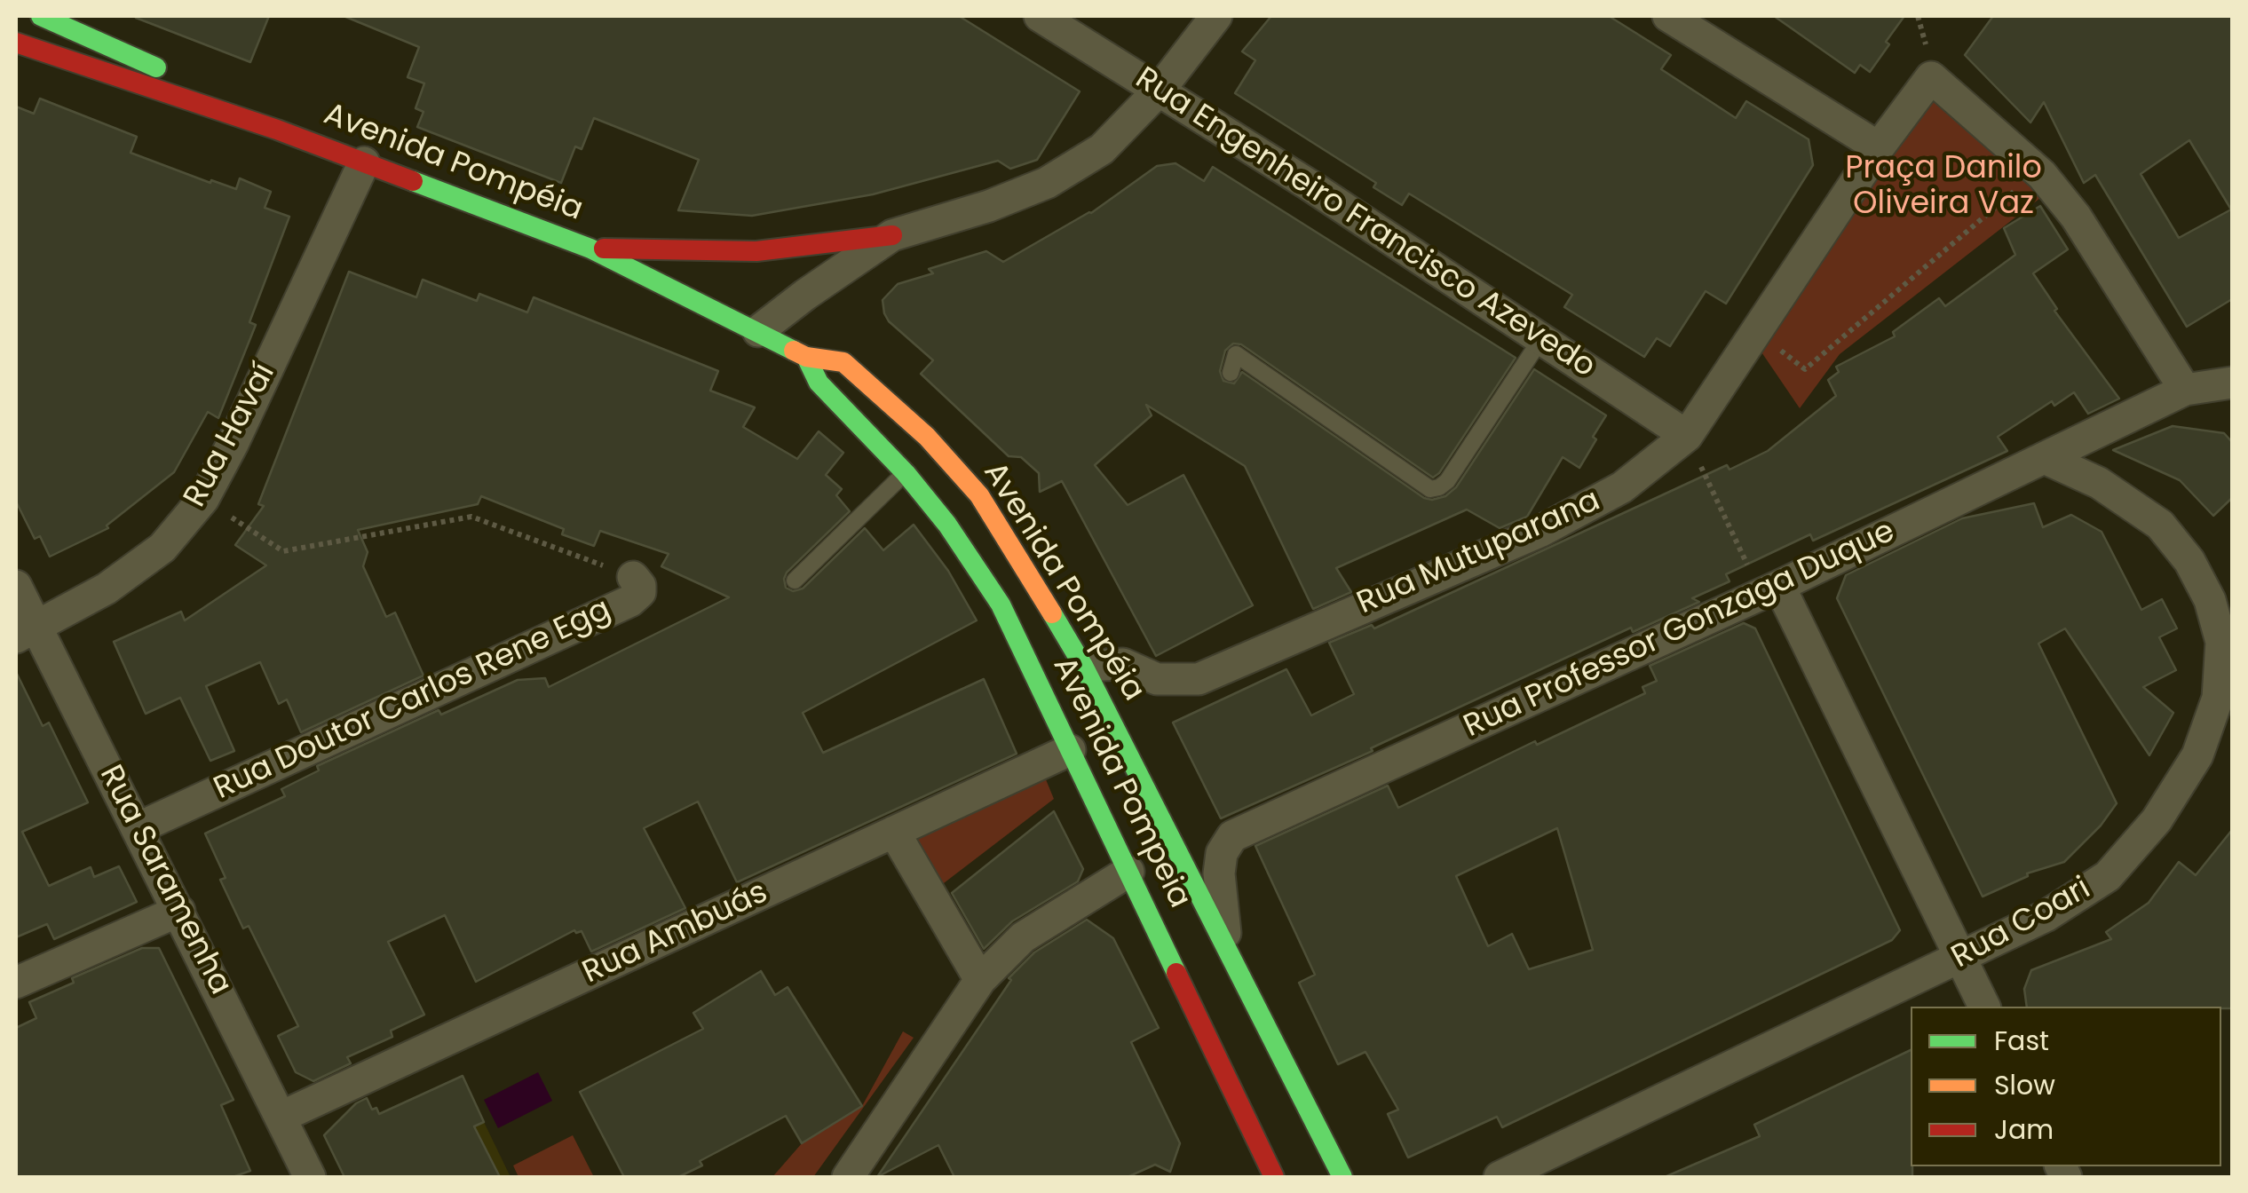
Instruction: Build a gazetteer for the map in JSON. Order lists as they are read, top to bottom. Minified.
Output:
{"streets":{"main road":["Avenida Pompéia","Avenida Pompeia"],"street":["Rua Engenheiro Francisco Azevedo","Rua Havaí","Rua Mutuparana","Rua Professor Gonzaga Duque","Rua Doutor Carlos Rene Egg","Rua Saramenha","Rua Coari","Rua Ambuás"]},"crossings":[["Avenida Pompéia","Rua Havaí"],["Avenida Pompéia","Rua Mutuparana"],["Avenida Pompéia","Rua Professor Gonzaga Duque"],["Avenida Pompéia","Avenida Pompeia"],["Rua Engenheiro Francisco Azevedo","Rua Mutuparana"],["Rua Havaí","Rua Doutor Carlos Rene Egg"],["Rua Havaí","Rua Saramenha"],["Rua Professor Gonzaga Duque","Rua Coari"],["Rua Doutor Carlos Rene Egg","Rua Saramenha"],["Avenida Pompeia","Rua Ambuás"],["Rua Saramenha","Rua Ambuás"]],"parks":["Praça Danilo Oliveira Vaz"],"legend":["Fast","Slow","Jam"]}
